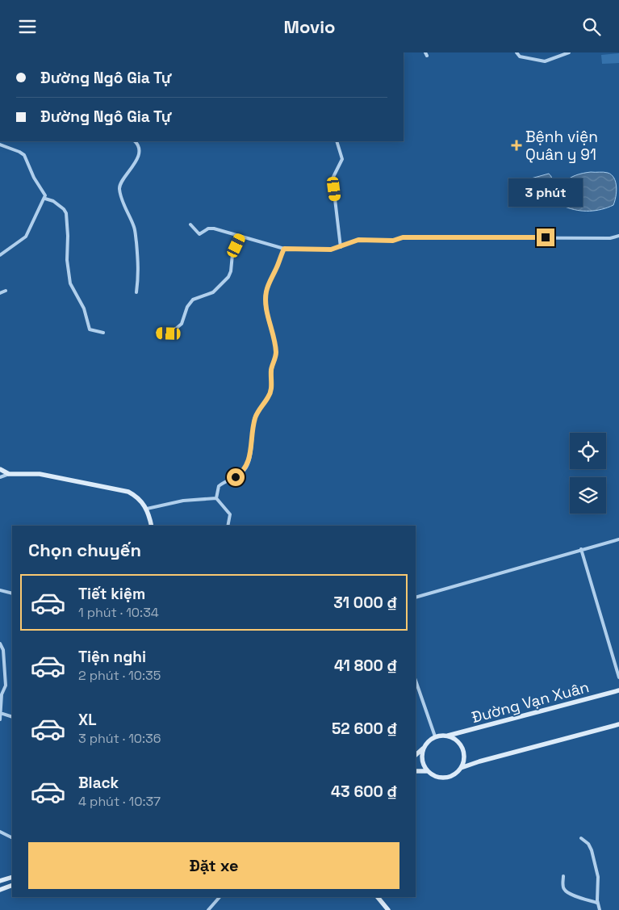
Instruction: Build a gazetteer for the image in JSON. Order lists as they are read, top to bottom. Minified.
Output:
{"streets":{"street":["Đường Vạn Xuân"]},"places":{"health":["Bệnh viện Quân y 91"]},"page":{"header":"Movio","banner":["Đường Ngô Gia Tự","Đường Ngô Gia Tự"],"bubble":"3 phút","heading":"Chọn chuyến","list":[{"name":"Tiết kiệm","note":"1 phút · 10:34","value":"31 000 ₫"},{"name":"Tiện nghi","note":"2 phút · 10:35","value":"41 800 ₫"},{"name":"XL","note":"3 phút · 10:36","value":"52 600 ₫"},{"name":"Black","note":"4 phút · 10:37","value":"43 600 ₫"}],"buttons":"Đặt xe"}}
